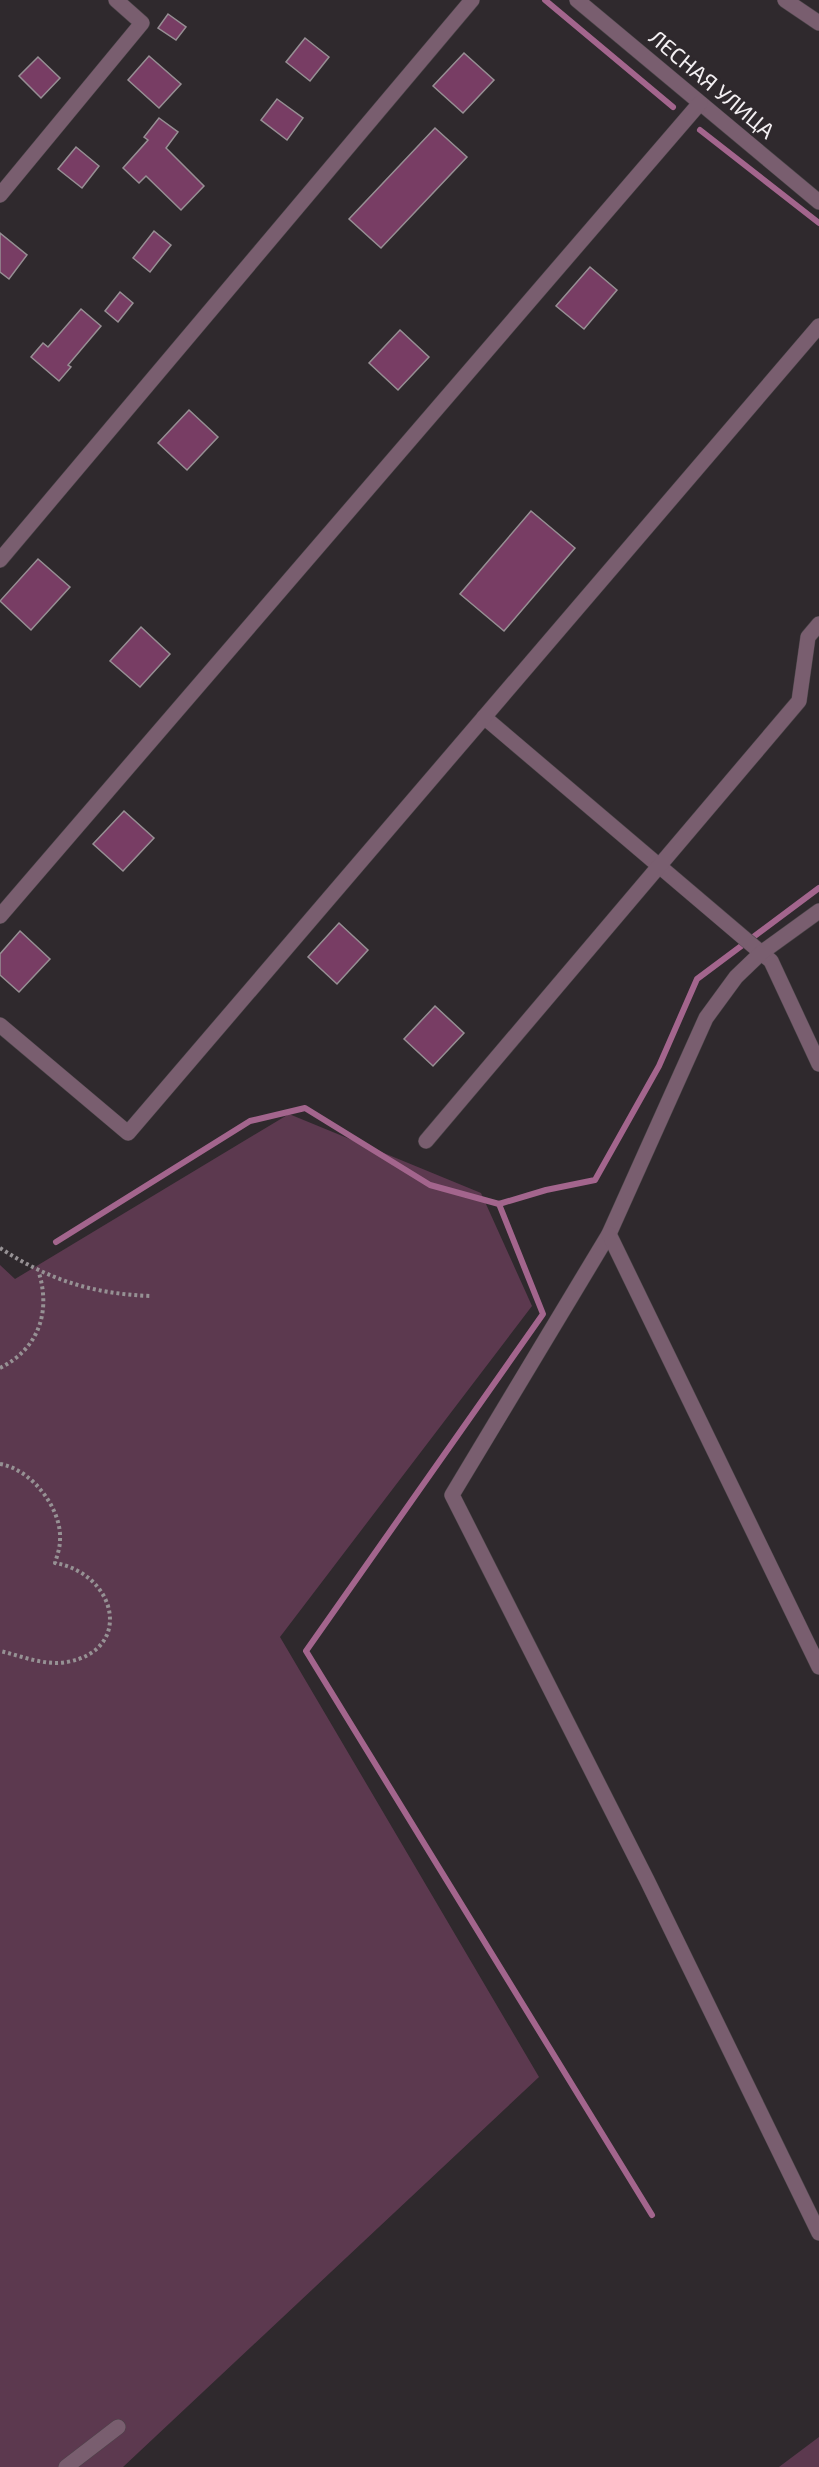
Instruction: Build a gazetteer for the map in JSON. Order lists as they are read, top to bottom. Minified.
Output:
{"streets":{"street":["ЛЕСНАЯ УЛИЦА"]}}
